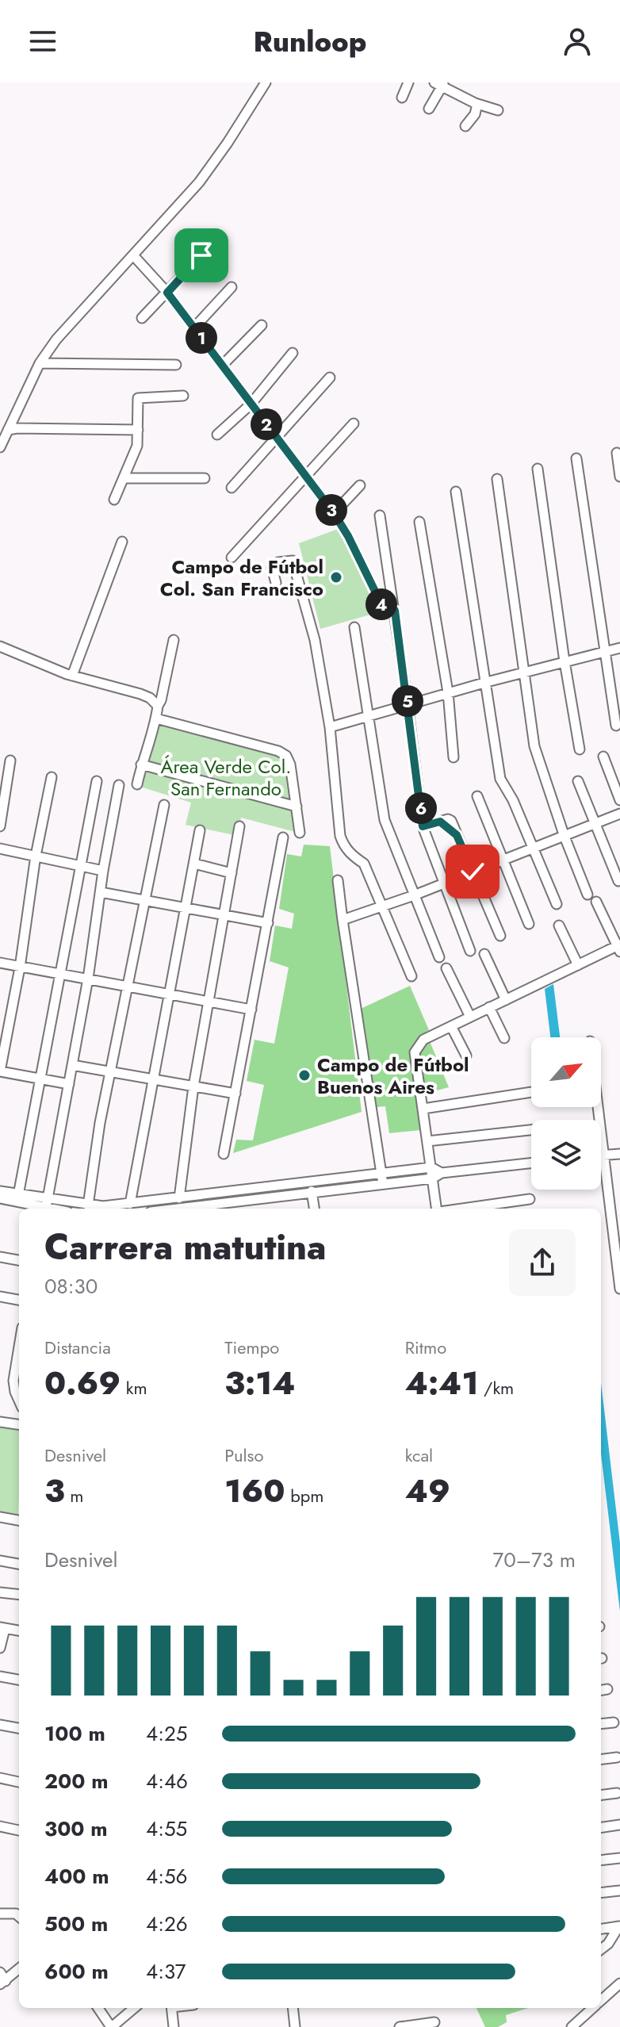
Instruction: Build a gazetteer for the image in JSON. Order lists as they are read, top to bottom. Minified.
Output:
{"parks":["Área Verde Col. San Fernando"],"places":["Campo de Fútbol Col. San Francisco","Campo de Fútbol Buenos Aires"],"north":"top right","page":{"header":"Runloop","pins":["1","2","3","4","5","6"],"heading":["Carrera matutina","08:30"],"stats":[["Distancia","0.69 km"],["Tiempo","3:14"],["Ritmo","4:41 /km"],["Desnivel","3 m"],["Pulso","160 bpm"],["kcal","49"]],"chart":["Desnivel","70–73 m"],"list":[{"name":"100 m","note":"4:25"},{"name":"200 m","note":"4:46"},{"name":"300 m","note":"4:55"},{"name":"400 m","note":"4:56"},{"name":"500 m","note":"4:26"},{"name":"600 m","note":"4:37"}]}}
